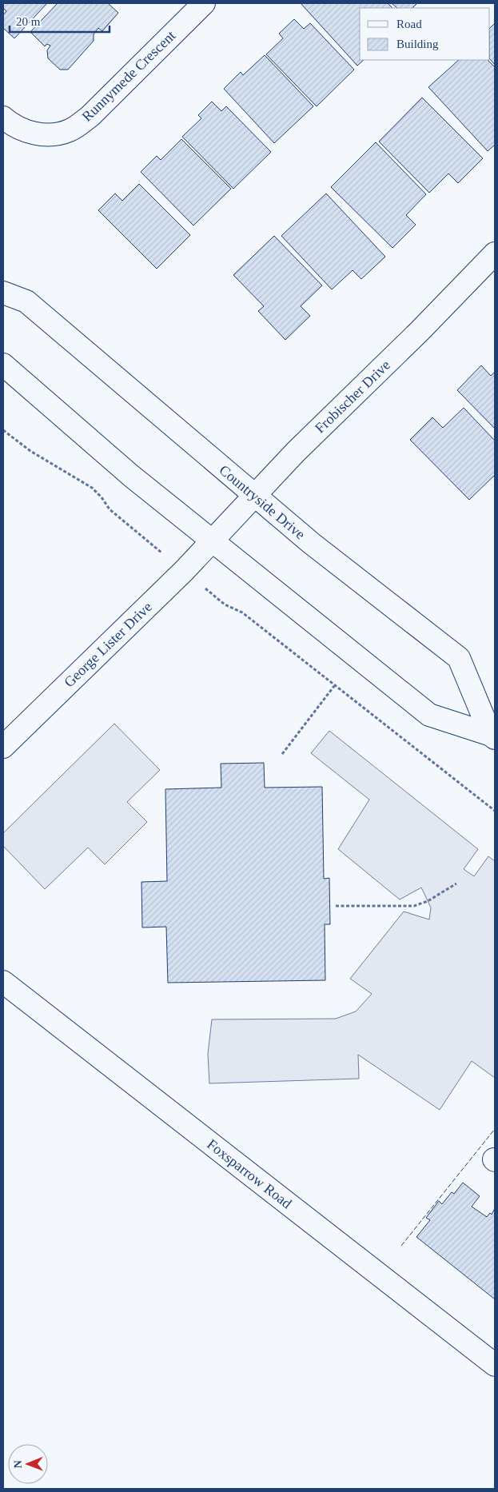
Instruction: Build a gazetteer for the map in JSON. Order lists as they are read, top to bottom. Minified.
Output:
{"streets":{"street":["Runnymede Crescent","Frobischer Drive","Countryside Drive","George Lister Drive","Foxsparrow Road"]},"crossings":[["Frobischer Drive","Countryside Drive"],["Frobischer Drive","George Lister Drive"],["Countryside Drive","George Lister Drive"]],"legend":["Road","Building"],"scale_bar":"20 m","north":"left"}
